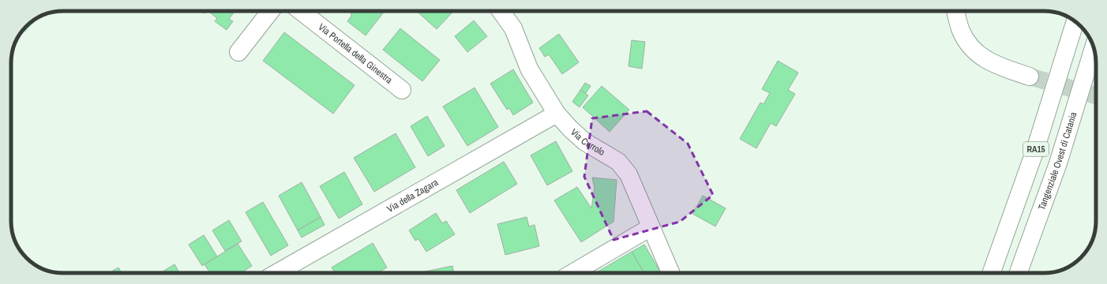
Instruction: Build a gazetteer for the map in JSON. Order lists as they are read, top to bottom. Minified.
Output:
{"streets":{"main road":["Via Portella della Ginestra","Via Currolo","RA15","Tangenziale Ovest di Catania","Via della Zagara"]},"crossings":[["Via Currolo","Via della Zagara"]]}
